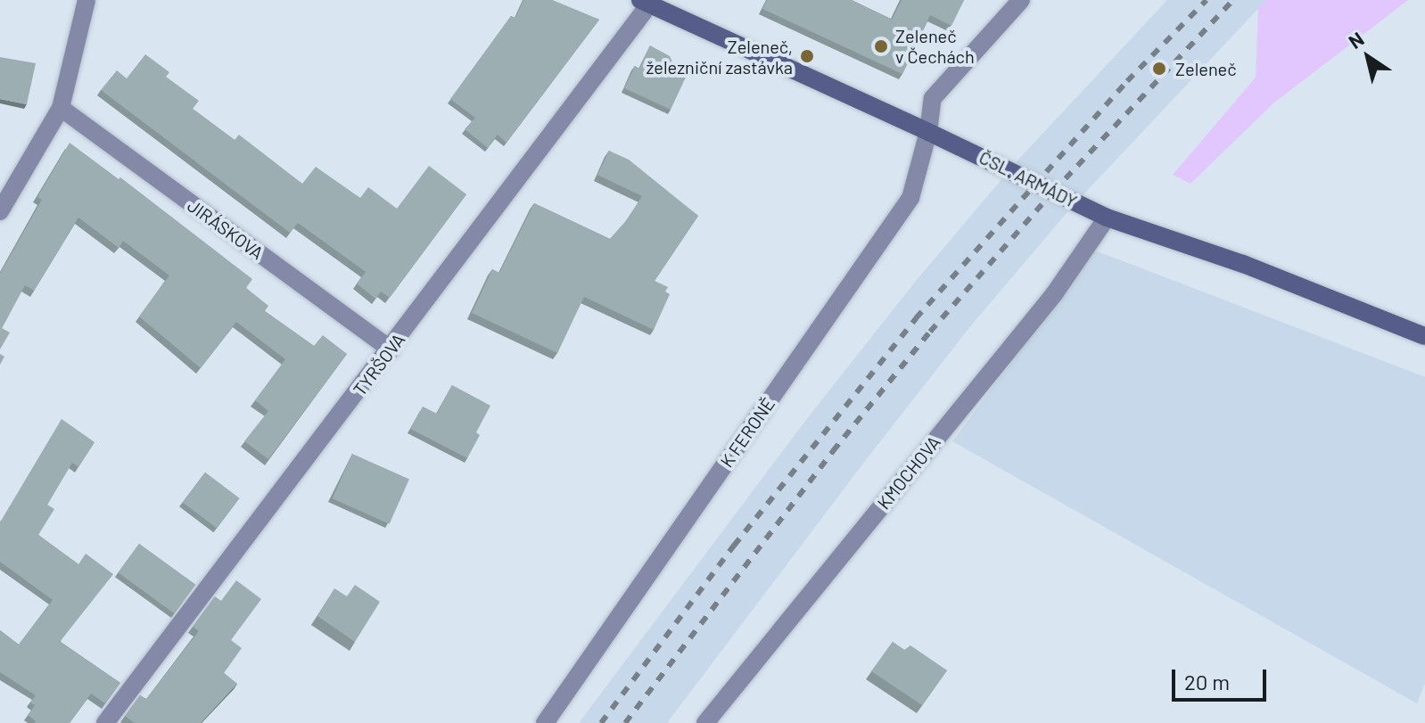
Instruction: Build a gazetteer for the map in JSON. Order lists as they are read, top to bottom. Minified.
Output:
{"streets":{"street":["ČSL. ARMÁDY","JIRÁSKOVA","TYRŠOVA","K FERONĚ","KMOCHOVA"]},"crossings":[["ČSL. ARMÁDY","TYRŠOVA"],["ČSL. ARMÁDY","K FERONĚ"],["ČSL. ARMÁDY","KMOCHOVA"],["JIRÁSKOVA","TYRŠOVA"]],"places":["Zeleneč v Čechách","Zeleneč, železniční zastávka","Zeleneč"],"scale_bar":"20 m","north":"top left"}
